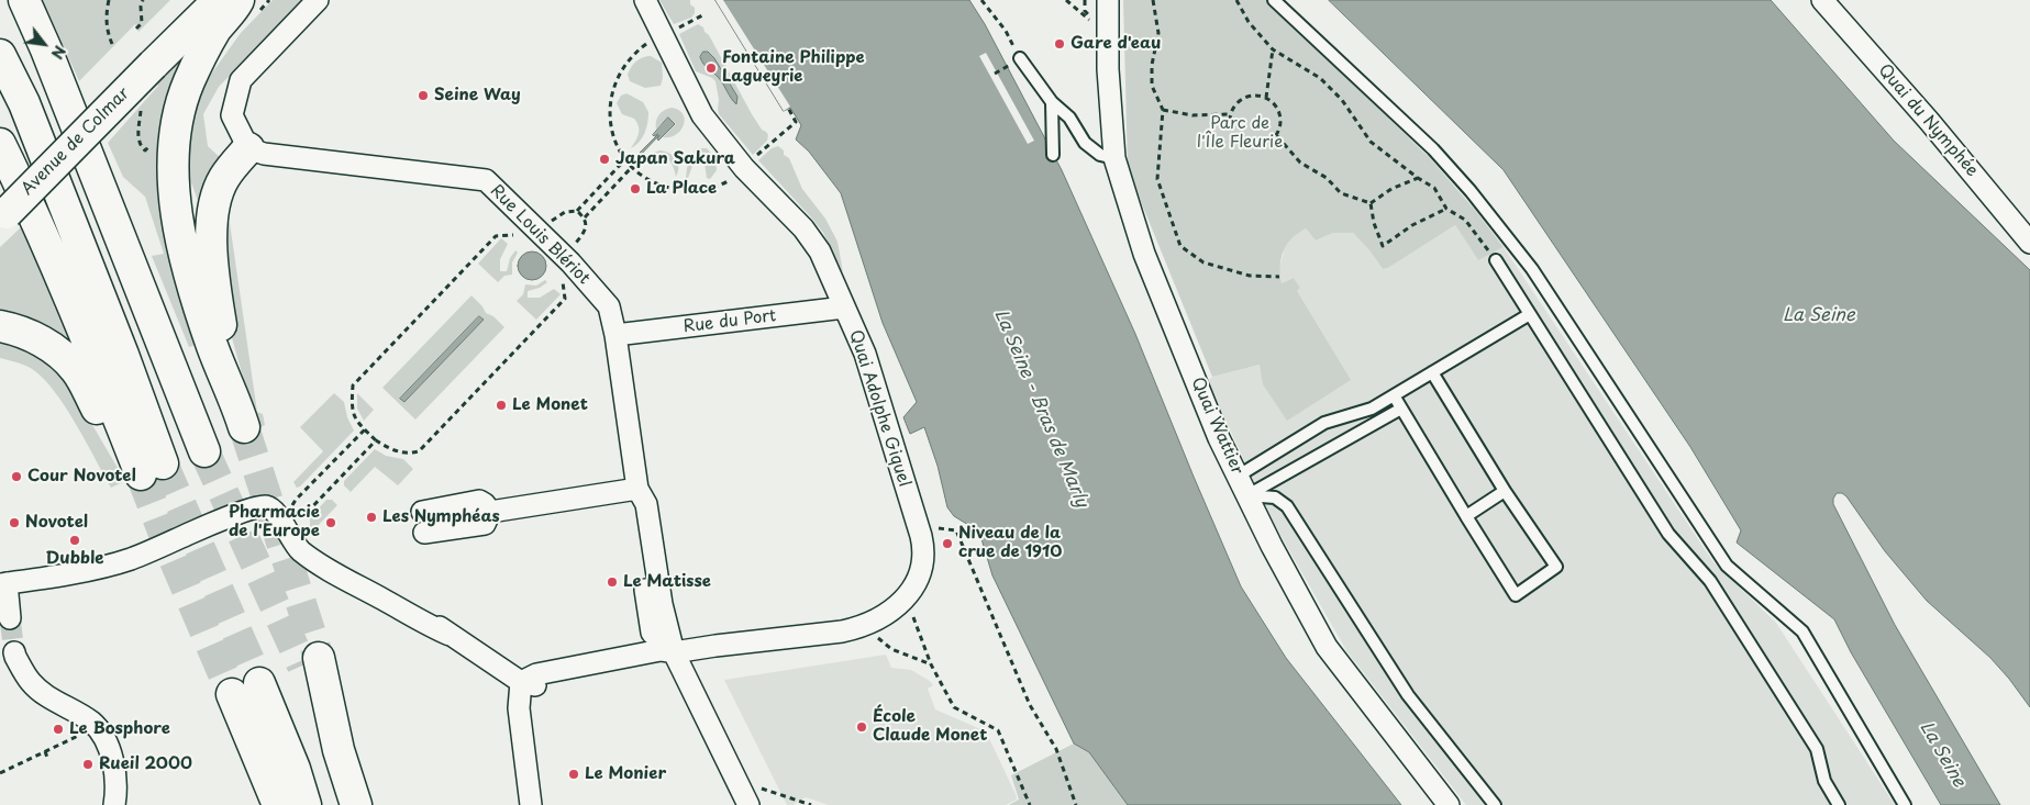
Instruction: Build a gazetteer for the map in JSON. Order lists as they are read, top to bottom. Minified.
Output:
{"streets":{"main road":["Avenue de Colmar"],"street":["Quai du Nymphée","Rue Louis Blériot","Rue du Port","Quai Adolphe Giquel","Quai Wattier"]},"crossings":[["Rue Louis Blériot","Rue du Port"],["Rue Louis Blériot","Quai Adolphe Giquel"],["Rue du Port","Quai Adolphe Giquel"]],"water":["La Seine","La Seine - Bras de Marly"],"parks":["Parc de l'Île Fleurie"],"places":["Gare d'eau","Fontaine Philippe Lagueyrie","Seine Way","Japan Sakura","La Place","Le Monet","Cour Novotel","Les Nymphéas","Novotel","Pharmacie de l'Europe","Dubble","Niveau de la crue de 1910","Le Matisse","École Claude Monet","Le Bosphore","Rueil 2000","Le Monier"],"north":"bottom right"}
